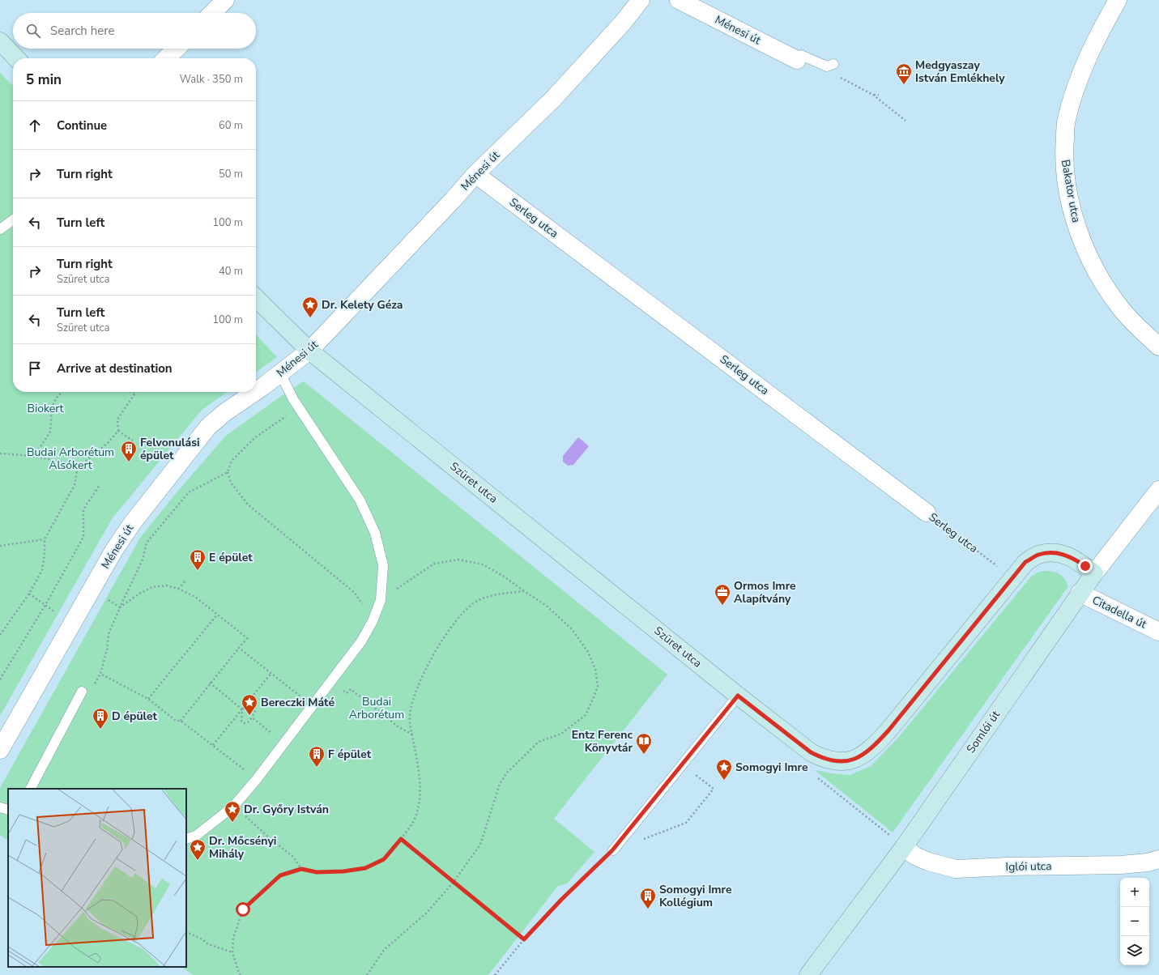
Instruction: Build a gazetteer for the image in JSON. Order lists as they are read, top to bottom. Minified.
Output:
{"streets":{"street":["Ménesi út","Bakator utca","Serleg utca","Szüret utca","Citadella út","Somlói út","Iglói utca"]},"crossings":[["Ménesi út","Serleg utca"],["Ménesi út","Szüret utca"],["Serleg utca","Szüret utca"],["Szüret utca","Somlói út"],["Citadella út","Somlói út"],["Somlói út","Iglói utca"]],"parks":["Biokert","Budai Arborétum Alsókert","Budai Arborétum"],"places":{"museum":["Medgyaszay István Emlékhely"],"place":["Dr. Kelety Géza","Bereczki Máté","Somogyi Imre","Dr. Győry István","Dr. Mőcsényi Mihály"],"building":["Felvonulási épület","E épület","D épület","F épület","Somogyi Imre Kollégium"],"office":["Ormos Imre Alapítvány"],"library":["Entz Ferenc Könyvtár"]},"page":{"search":"Search here","heading":["5 min","Walk · 350 m"],"list":[["Continue","60 m"],["Turn right","50 m"],["Turn left","100 m"],["Turn right","Szüret utca","40 m"],["Turn left","Szüret utca","100 m"],"Arrive at destination"],"map_buttons":["+","−"]}}
